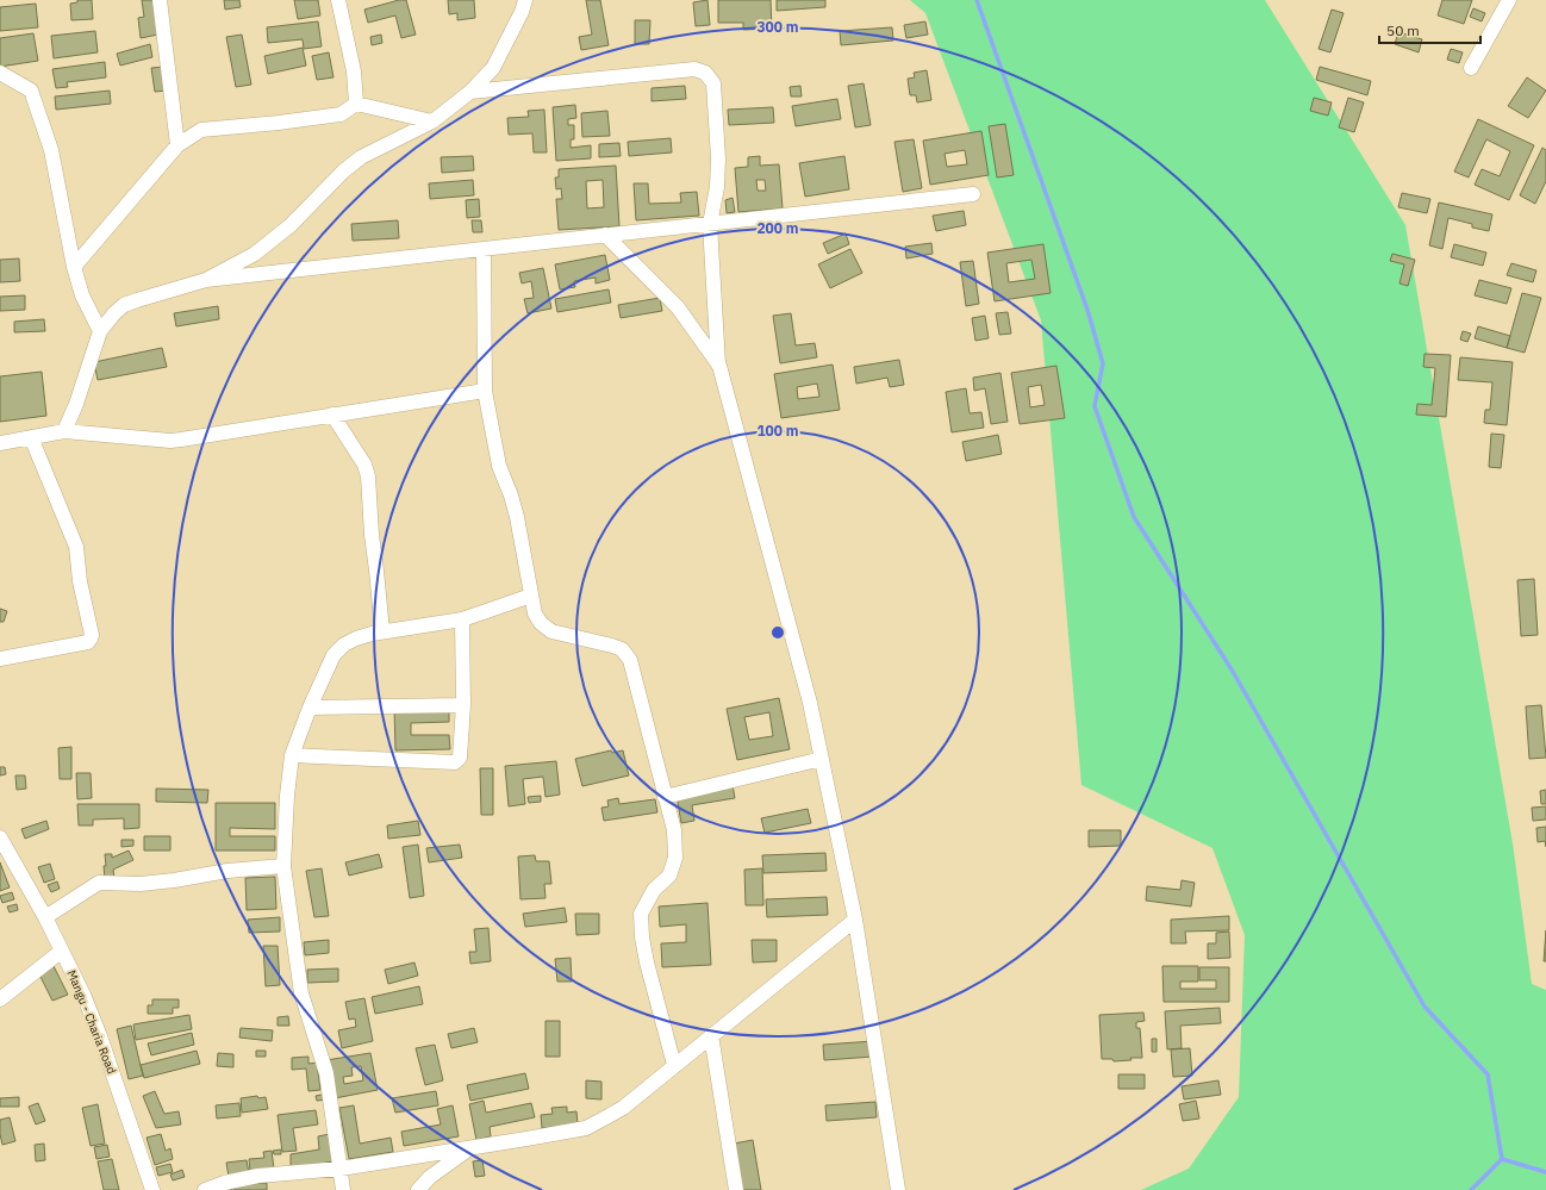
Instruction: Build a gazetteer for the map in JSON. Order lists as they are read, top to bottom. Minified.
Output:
{"streets":{"street":["Mangu - Charia Road"]},"scale_bar":"50 m","rings":["300 m","200 m","100 m"]}
